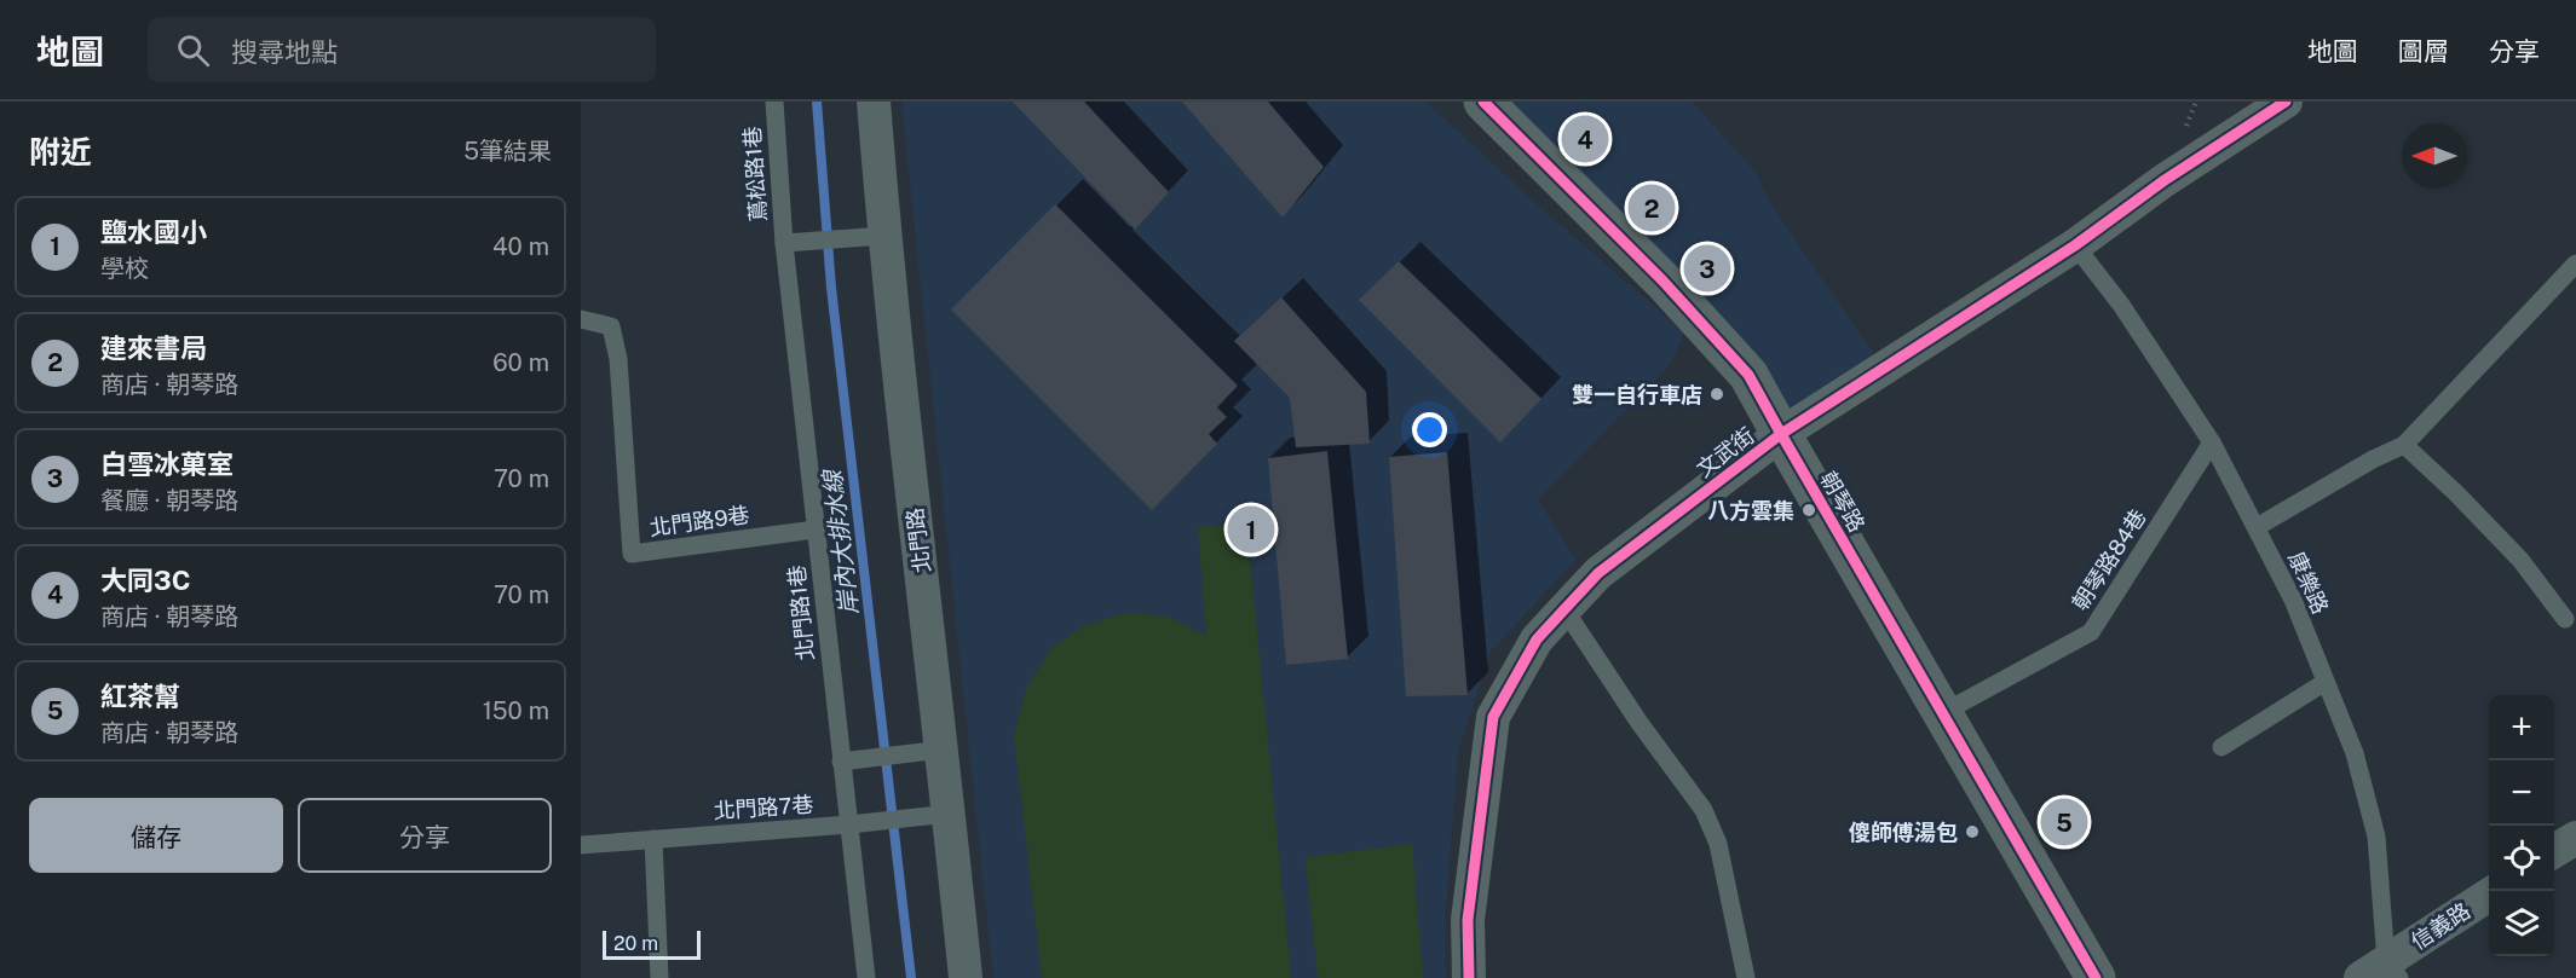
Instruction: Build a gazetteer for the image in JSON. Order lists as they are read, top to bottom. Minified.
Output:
{"streets":{"street":["文武街","朝琴路","北門路","信義路"],"lane":["蔦松路1巷","北門路9巷","朝琴路84巷","康樂路","北門路1巷","北門路7巷"]},"crossings":[["蔦松路1巷","北門路1巷"],["文武街","朝琴路"],["文武街","康樂路"],["朝琴路","朝琴路84巷"],["北門路9巷","北門路1巷"],["北門路","北門路7巷"],["朝琴路84巷","康樂路"],["康樂路","信義路"],["北門路1巷","北門路7巷"]],"water":["岸內大排水線"],"places":["雙一自行車店","八方雲集","傻師傅湯包"],"scale_bar":"20 m","north":"left","page":{"header":"地圖","search":"搜尋地點","nav":["地圖","圖層","分享"],"heading":["附近","5筆結果"],"pins":["4","2","3","1","5"],"list":[{"mark":"1","name":"鹽水國小","note":"學校","value":"40 m"},{"mark":"2","name":"建來書局","note":"商店 · 朝琴路","value":"60 m"},{"mark":"3","name":"白雪冰菓室","note":"餐廳 · 朝琴路","value":"70 m"},{"mark":"4","name":"大同3C","note":"商店 · 朝琴路","value":"70 m"},{"mark":"5","name":"紅茶幫","note":"商店 · 朝琴路","value":"150 m"}],"map_buttons":["+","−"],"buttons":["儲存","分享"],"scale":"20 m"}}
